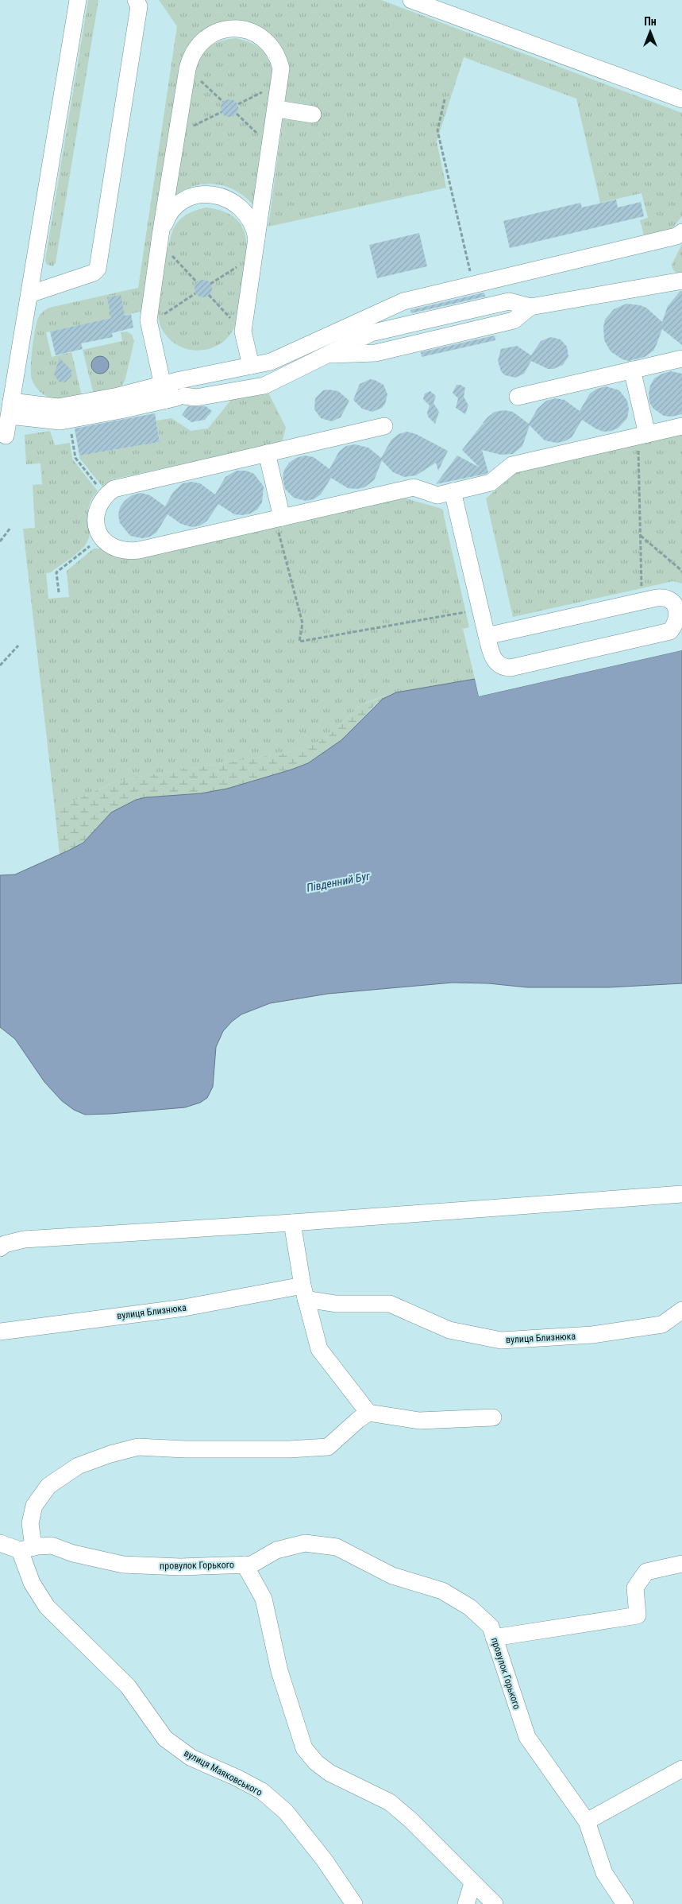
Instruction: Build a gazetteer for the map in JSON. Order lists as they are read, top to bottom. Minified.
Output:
{"streets":{"street":["вулиця Близнюка","провулок Горького","вулиця Маяковського"]},"crossings":[["провулок Горького","вулиця Маяковського"]],"water":["Південний Буг"],"north":"top"}
